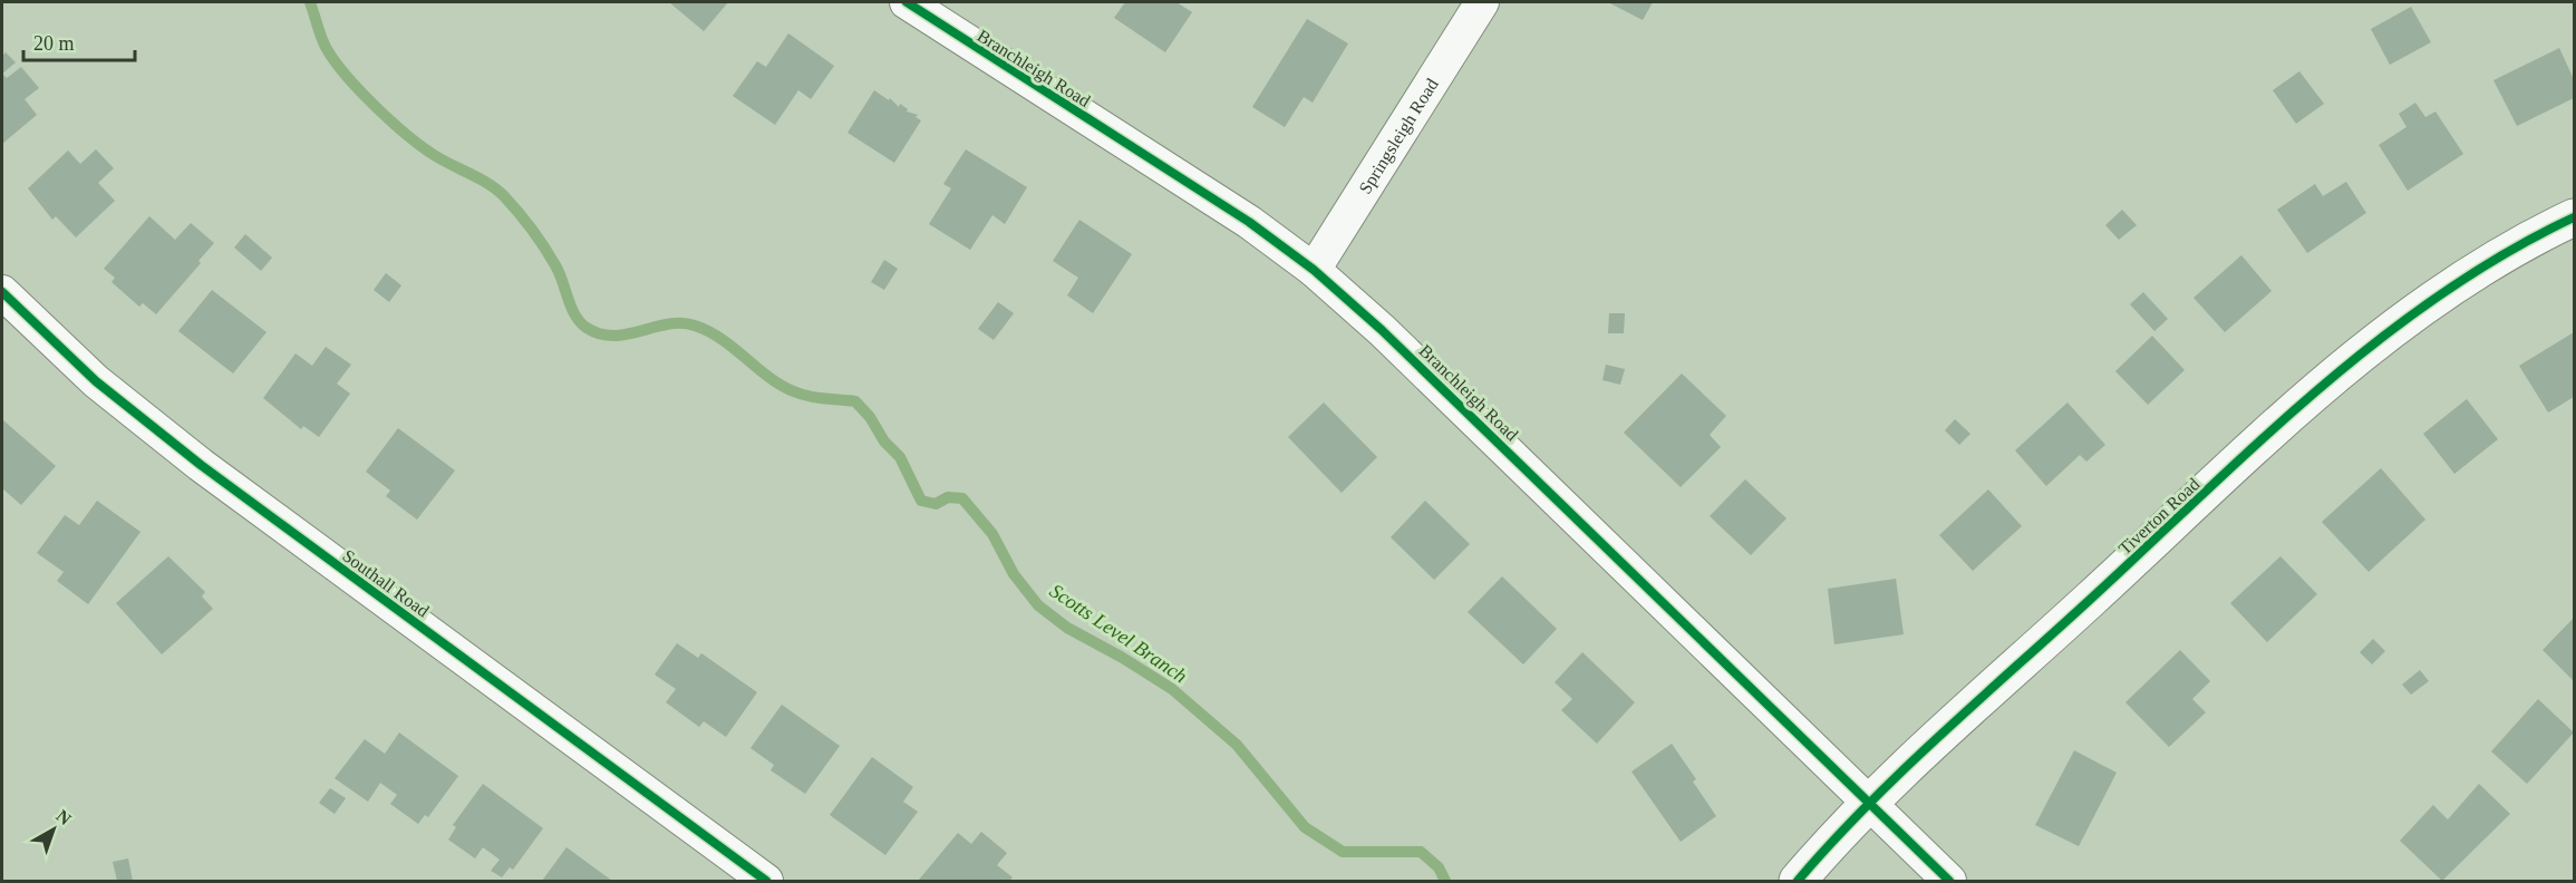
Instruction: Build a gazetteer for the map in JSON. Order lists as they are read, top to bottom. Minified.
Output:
{"streets":{"street":["Branchleigh Road","Springsleigh Road","Tiverton Road","Southall Road"]},"crossings":[["Branchleigh Road","Springsleigh Road"],["Branchleigh Road","Tiverton Road"]],"water":["Scotts Level Branch"],"scale_bar":"20 m","north":"top right"}
